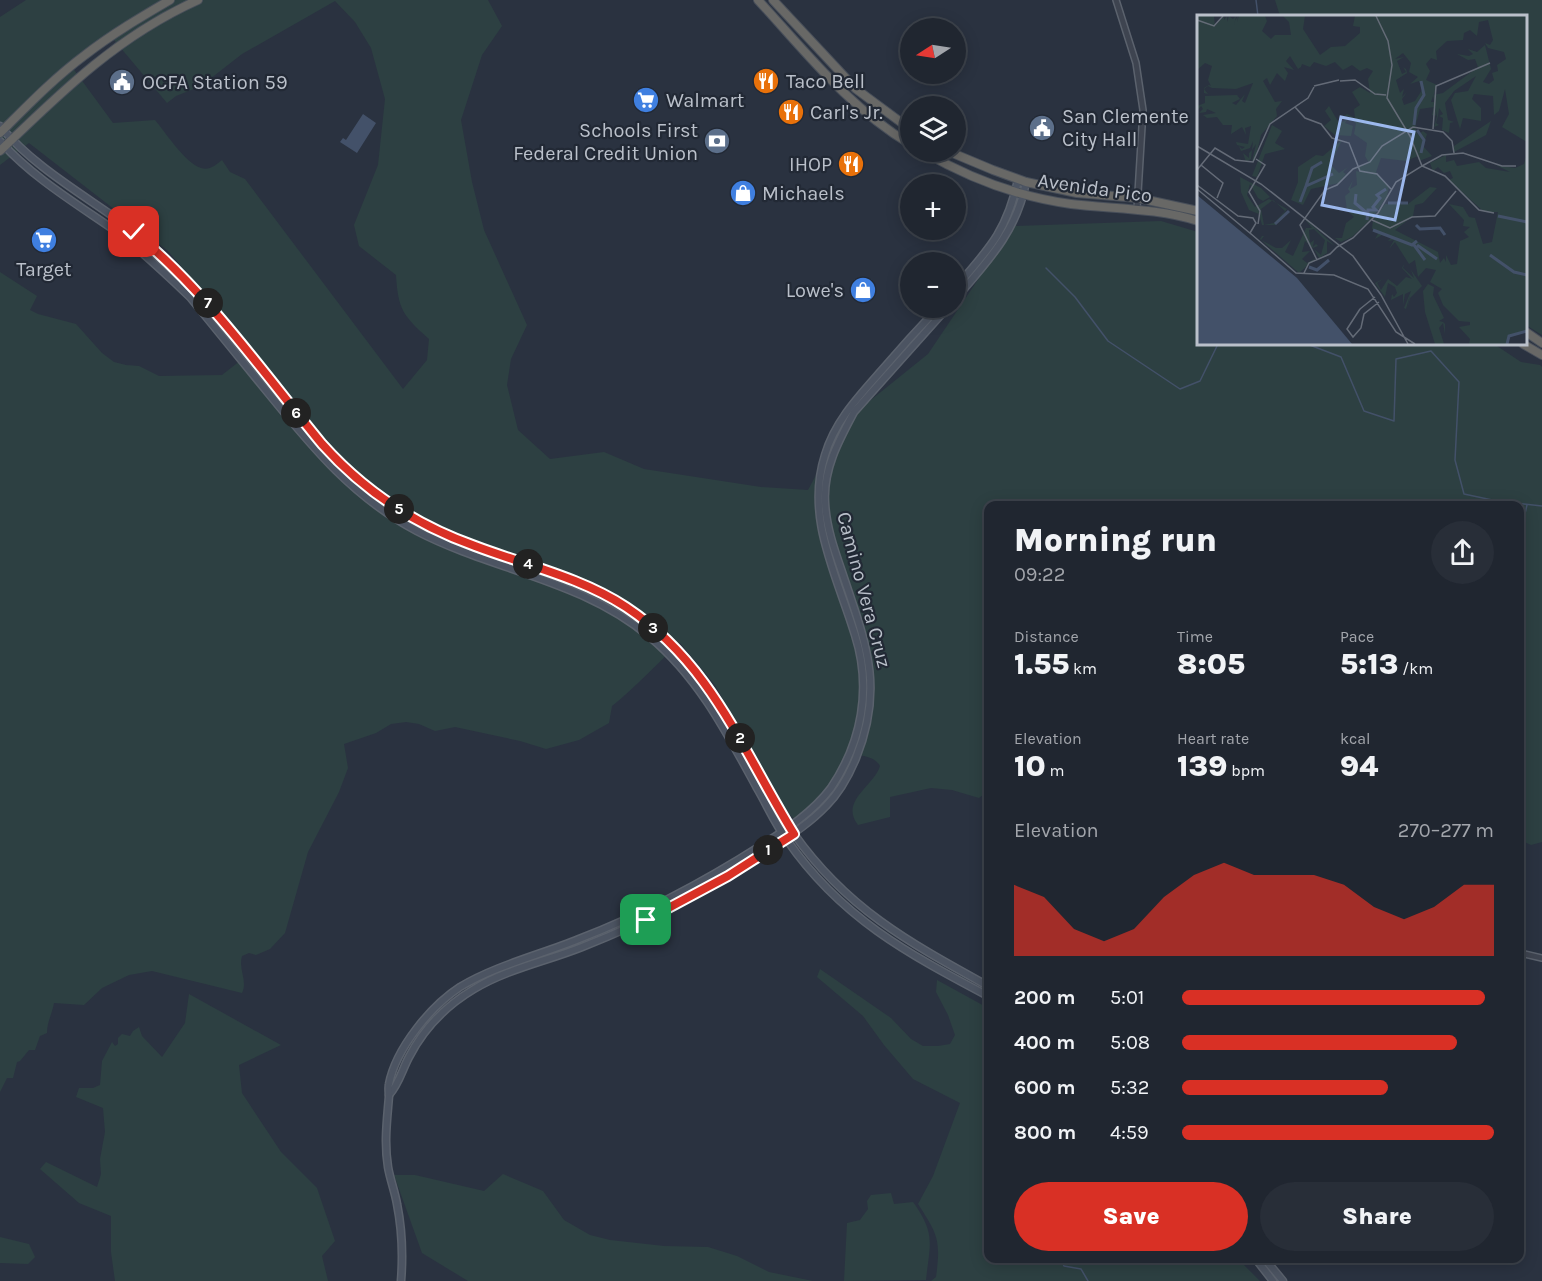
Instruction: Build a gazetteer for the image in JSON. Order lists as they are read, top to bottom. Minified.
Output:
{"streets":{"highway":["Avenida Pico"],"main road":["Camino Vera Cruz"]},"places":{"restaurant":["Taco Bell","Carl's Jr.","IHOP"],"public building":["OCFA Station 59","San Clemente City Hall"],"supermarket":["Walmart","Target"],"bank":["Schools First Federal Credit Union"],"shop":["Michaels","Lowe's"]},"north":"left","page":{"map_buttons":["+","−"],"pins":["7","6","5","4","3","2","1"],"heading":["Morning run","09:22"],"stats":[["Distance","1.55 km"],["Time","8:05"],["Pace","5:13 /km"],["Elevation","10 m"],["Heart rate","139 bpm"],["kcal","94"]],"chart":["Elevation","270–277 m"],"list":[{"name":"200 m","note":"5:01"},{"name":"400 m","note":"5:08"},{"name":"600 m","note":"5:32"},{"name":"800 m","note":"4:59"}],"buttons":["Save","Share"]}}
